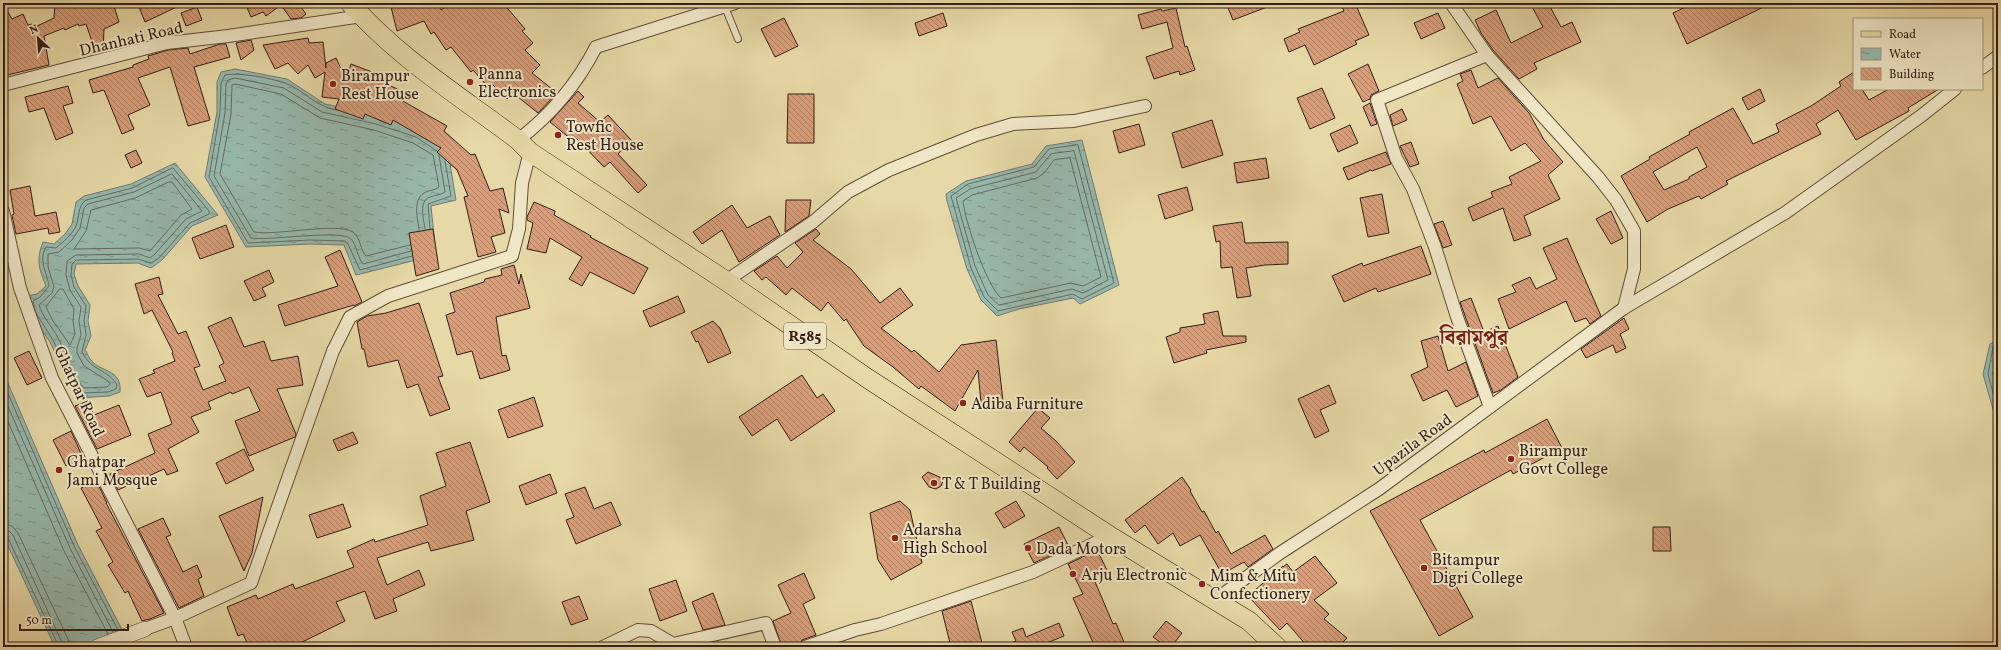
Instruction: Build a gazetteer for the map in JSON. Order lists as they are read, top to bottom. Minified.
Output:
{"streets":{"main road":["R585"],"street":["Dhanhati Road","Ghatpar Road","Upazila Road"]},"crossings":[["Dhanhati Road","R585"],["R585","Upazila Road"]],"districts":["বিরামপুর"],"places":["Panna Electronics","Birampur Rest House","Towfic Rest House","Adiba Furniture","Birampur Govt College","Ghatpar Jami Mosque","T & T Building","Adarsha High School","Dada Motors","Bitampur Digri College","Arju Electronic","Mim & Mitu Confectionery"],"legend":["Road","Water","Building"],"scale_bar":"50 m","north":"top left"}
